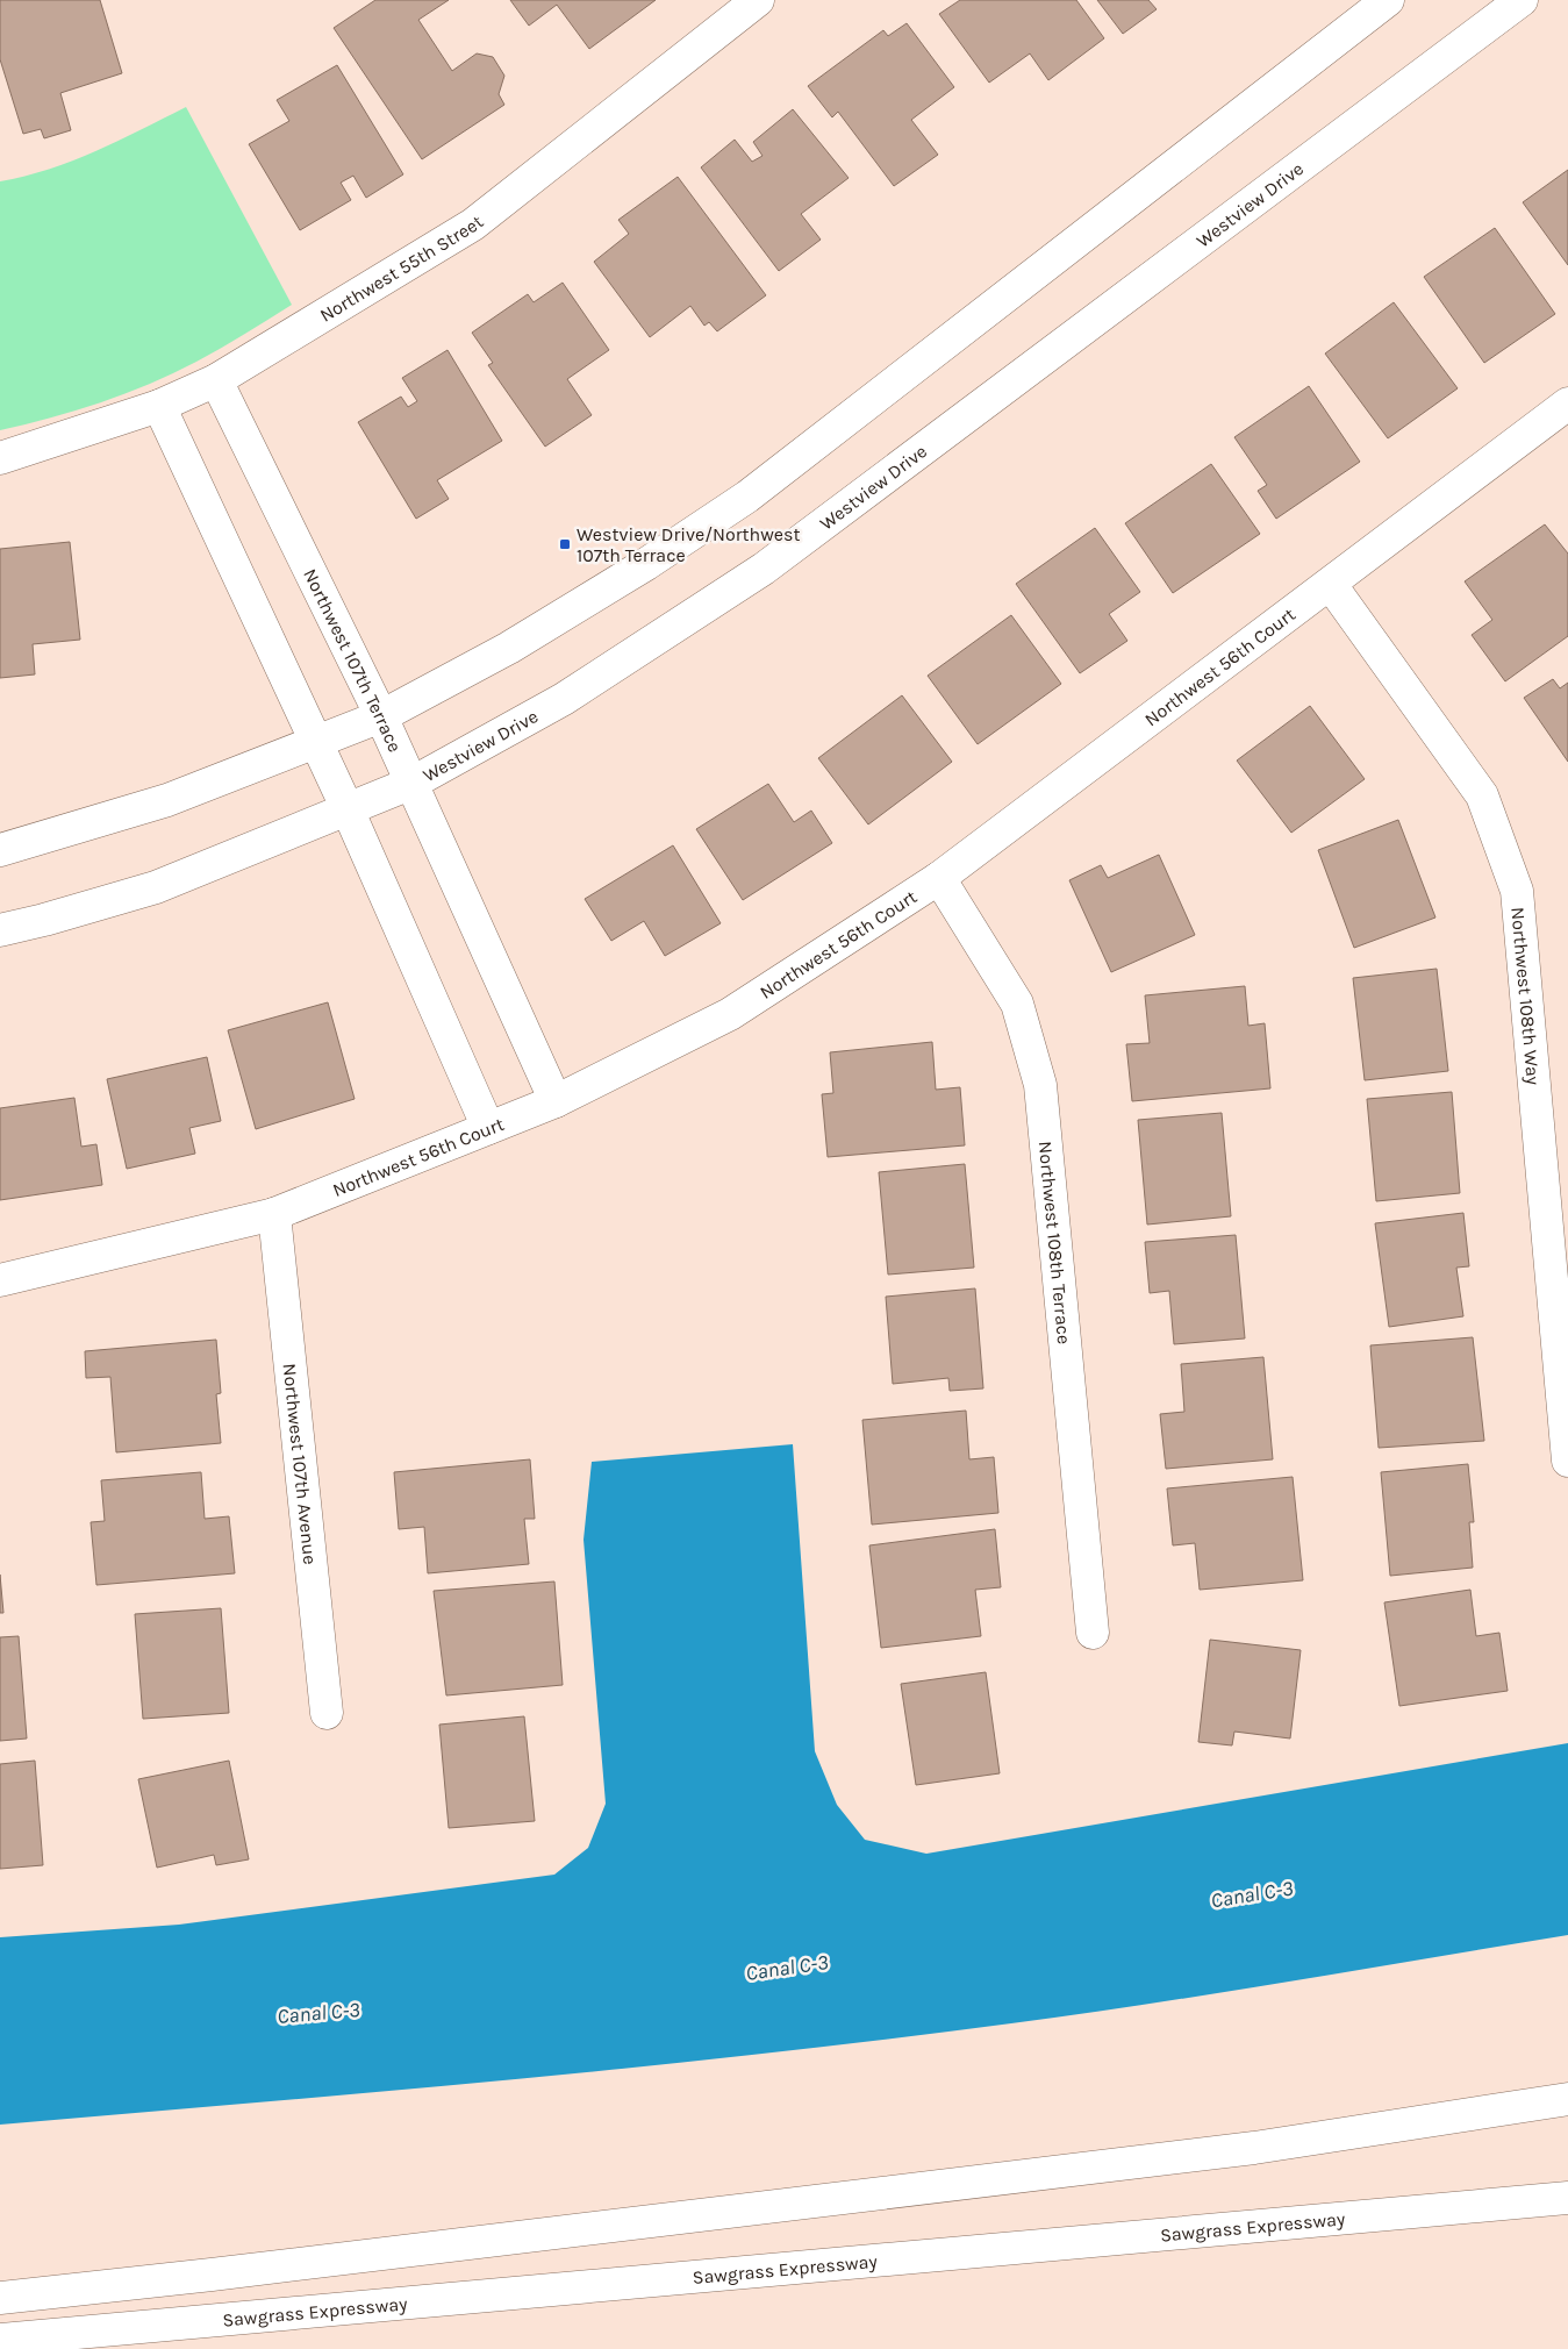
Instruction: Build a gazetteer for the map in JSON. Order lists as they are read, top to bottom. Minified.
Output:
{"streets":{"main road":["Westview Drive","Northwest 55th Street","Northwest 107th Terrace","Northwest 56th Court","Northwest 108th Way","Northwest 108th Terrace","Northwest 107th Avenue","Sawgrass Expressway"]},"crossings":[["Westview Drive","Northwest 107th Terrace"],["Northwest 55th Street","Northwest 107th Terrace"],["Northwest 107th Terrace","Northwest 56th Court"],["Northwest 56th Court","Northwest 108th Way"],["Northwest 56th Court","Northwest 108th Terrace"],["Northwest 56th Court","Northwest 107th Avenue"]],"water":["Canal C-3"],"places":{"transit":["Westview Drive/Northwest 107th Terrace"]}}
